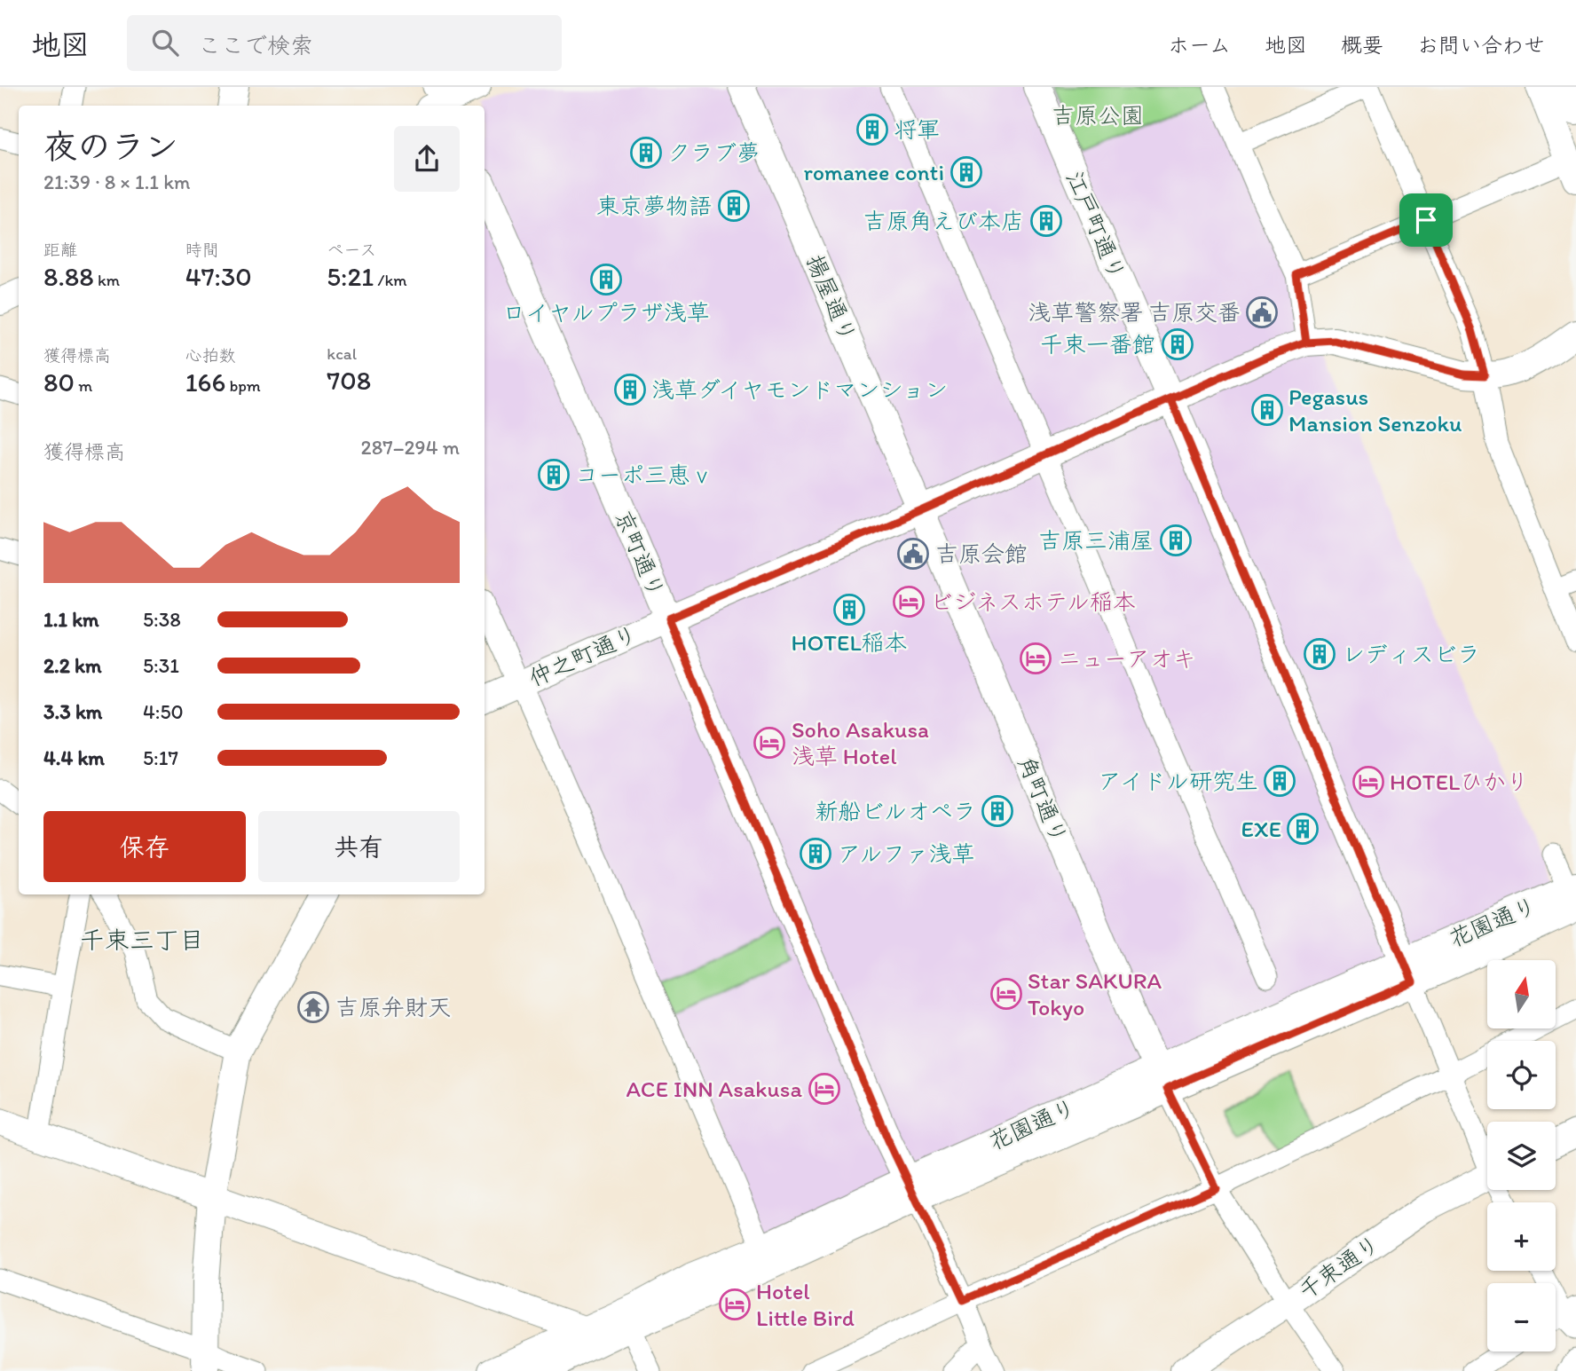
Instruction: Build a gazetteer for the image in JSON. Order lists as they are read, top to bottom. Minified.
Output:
{"streets":{"street":["江戸町通り","揚屋通り","京町通り","仲之町通り","角町通り","花園通り","千束通り"]},"crossings":[["江戸町通り","仲之町通り"],["江戸町通り","花園通り"],["揚屋通り","仲之町通り"],["揚屋通り","角町通り"],["京町通り","仲之町通り"],["京町通り","花園通り"],["仲之町通り","角町通り"],["角町通り","花園通り"]],"districts":["千束三丁目"],"parks":["吉原公園"],"places":{"building":["将軍","クラブ夢","romanee conti","東京夢物語","吉原角えび本店","ロイヤルプラザ浅草","千束一番館","浅草ダイヤモンドマンション","Pegasus Mansion Senzoku","コーポ三恵ｖ","吉原三浦屋","HOTEL稲本","レディスビラ","アイドル研究生","新船ビルオペラ","EXE","アルファ浅草"],"public building":["浅草警察署 吉原交番","吉原会館"],"hotel":["ビジネスホテル稲本","ニューアオキ","Soho Asakusa 浅草 Hotel","HOTELひかり","Star SAKURA Tokyo","ACE INN Asakusa","Hotel Little Bird"],"temple":["吉原弁財天"]},"north":"top","page":{"header":"地図","search":"ここで検索","nav":["ホーム","地図","概要","お問い合わせ"],"heading":["夜のラン","21:39 · 8 × 1.1 km"],"stats":[["距離","8.88 km"],["時間","47:30"],["ペース","5:21 /km"],["獲得標高","80 m"],["心拍数","166 bpm"],["kcal","708"]],"chart":["獲得標高","287–294 m"],"list":[{"name":"1.1 km","note":"5:38"},{"name":"2.2 km","note":"5:31"},{"name":"3.3 km","note":"4:50"},{"name":"4.4 km","note":"5:17"}],"buttons":["保存","共有"],"map_buttons":["+","−"]}}
